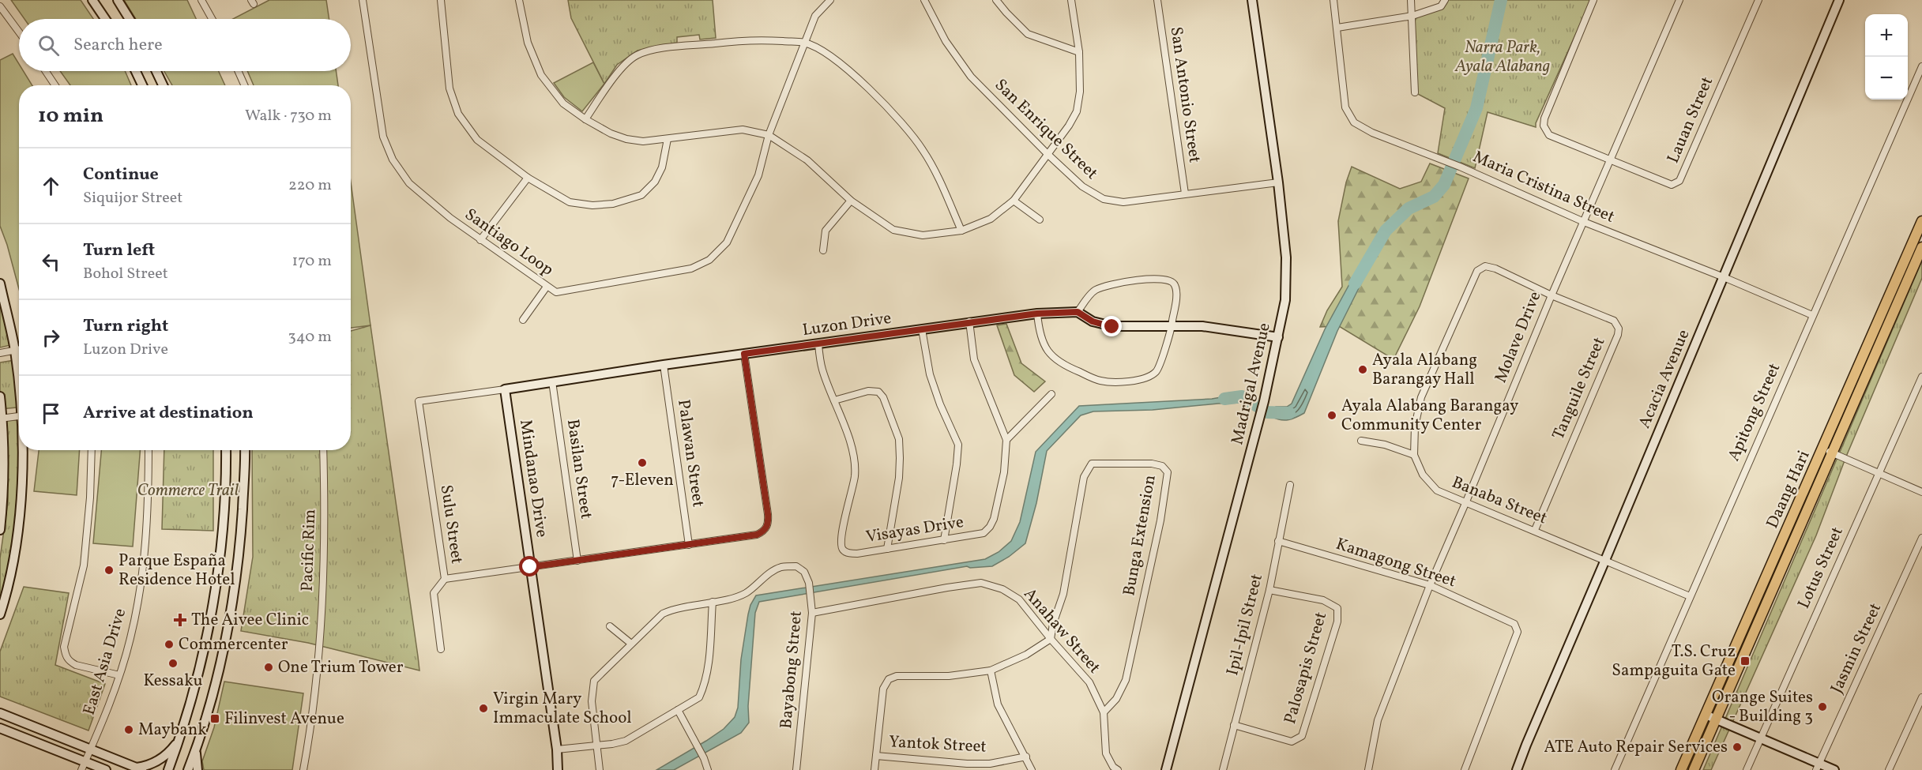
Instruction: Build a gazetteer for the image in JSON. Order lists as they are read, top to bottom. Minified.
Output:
{"streets":{"main road":["Daang Hari"],"street":["San Antonio Street","Lauan Street","San Enrique Street","Maria Cristina Street","Santiago Loop","Luzon Drive","Molave Drive","Acacia Avenue","Madrigal Avenue","Tanguile Street","Apitong Street","Palawan Street","Basilan Street","Mindanao Drive","Banaba Street","Sulu Street","Visayas Drive","Bunga Extension","Pacific Rim","Kamagong Street","Lotus Street","Ipil-Ipil Street","Anahaw Street","Jasmin Street","East Asia Drive","Palosapis Street","Bayabong Street","Yantok Street"]},"crossings":[["San Antonio Street","San Enrique Street"],["Lauan Street","Molave Drive"],["San Enrique Street","Madrigal Avenue"],["Maria Cristina Street","Molave Drive"],["Maria Cristina Street","Acacia Avenue"],["Maria Cristina Street","Apitong Street"],["Luzon Drive","Palawan Street"],["Luzon Drive","Basilan Street"],["Luzon Drive","Mindanao Drive"],["Luzon Drive","Sulu Street"],["Luzon Drive","Visayas Drive"],["Molave Drive","Tanguile Street"],["Molave Drive","Banaba Street"],["Molave Drive","Kamagong Street"],["Acacia Avenue","Banaba Street"],["Tanguile Street","Banaba Street"],["Apitong Street","Banaba Street"],["Bunga Extension","Anahaw Street"],["Kamagong Street","Ipil-Ipil Street"],["Ipil-Ipil Street","Palosapis Street"],["Anahaw Street","Bayabong Street"]],"parks":["Narra Park, Ayala Alabang","Commerce Trail"],"places":{"other":["Ayala Alabang Barangay Hall","Ayala Alabang Barangay Community Center","7-Eleven","Parque España Residence Hotel","Commercenter","Kessaku","One Trium Tower","Orange Suites - Building 3","Virgin Mary Immaculate School","Maybank","ATE Auto Repair Services"],"health":["The Aivee Clinic"],"transit":["T.S. Cruz Sampaguita Gate","Filinvest Avenue"]},"page":{"map_buttons":["+","−"],"search":"Search here","heading":["10 min","Walk · 730 m"],"list":[["Continue","Siquijor Street","220 m"],["Turn left","Bohol Street","170 m"],["Turn right","Luzon Drive","340 m"],"Arrive at destination"]}}
